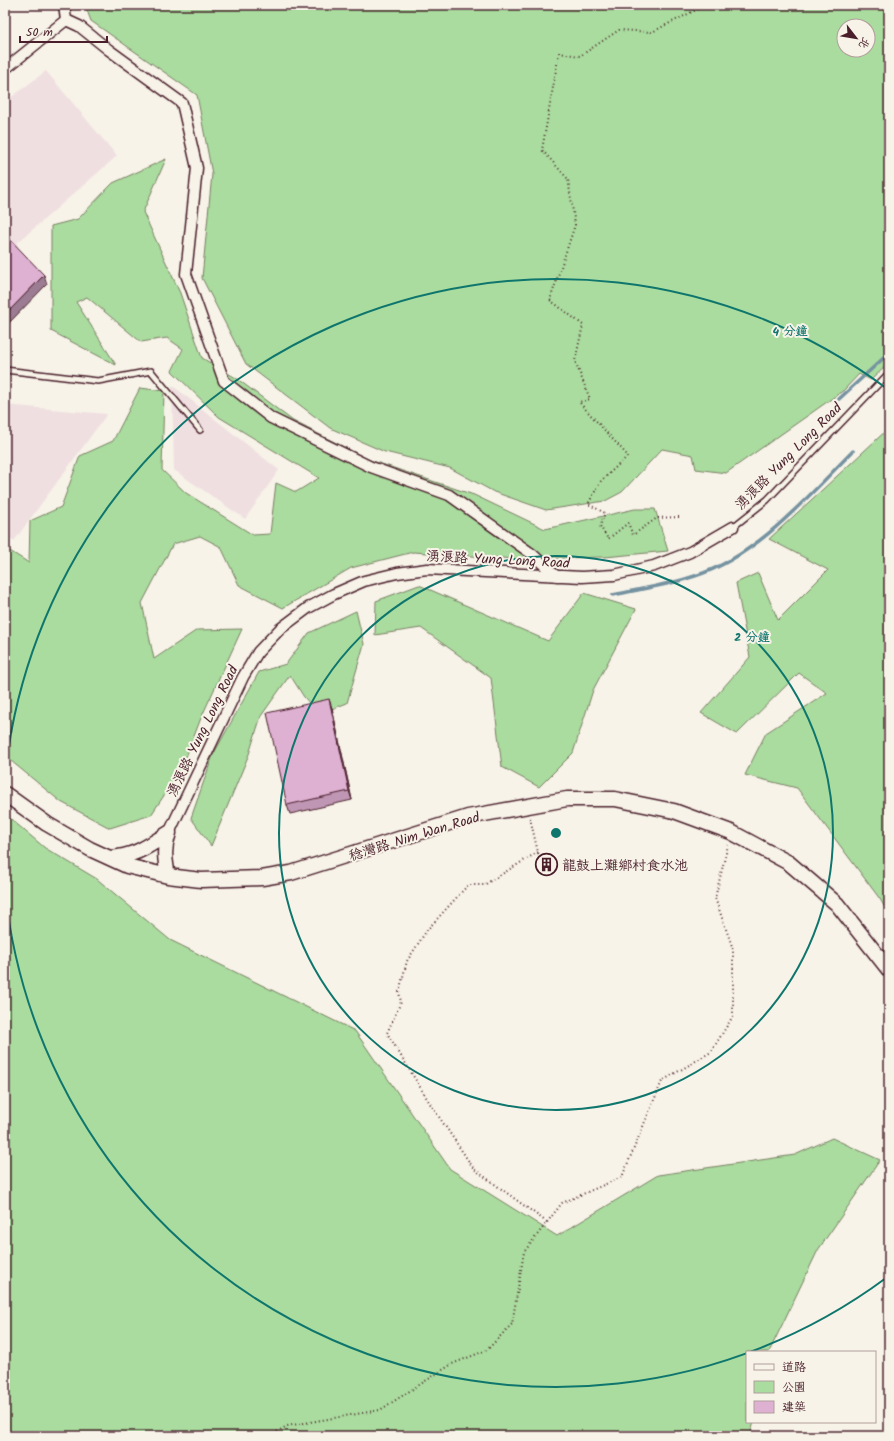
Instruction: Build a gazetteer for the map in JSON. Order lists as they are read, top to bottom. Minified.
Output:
{"streets":{"street":["湧浪路 Yung Long Road","稔灣路 Nim Wan Road"]},"places":{"building":["龍鼓上灘鄉村食水池"]},"legend":["道路","公園","建築"],"scale_bar":"50 m","north":"bottom right","rings":["4 分鐘","2 分鐘"]}
